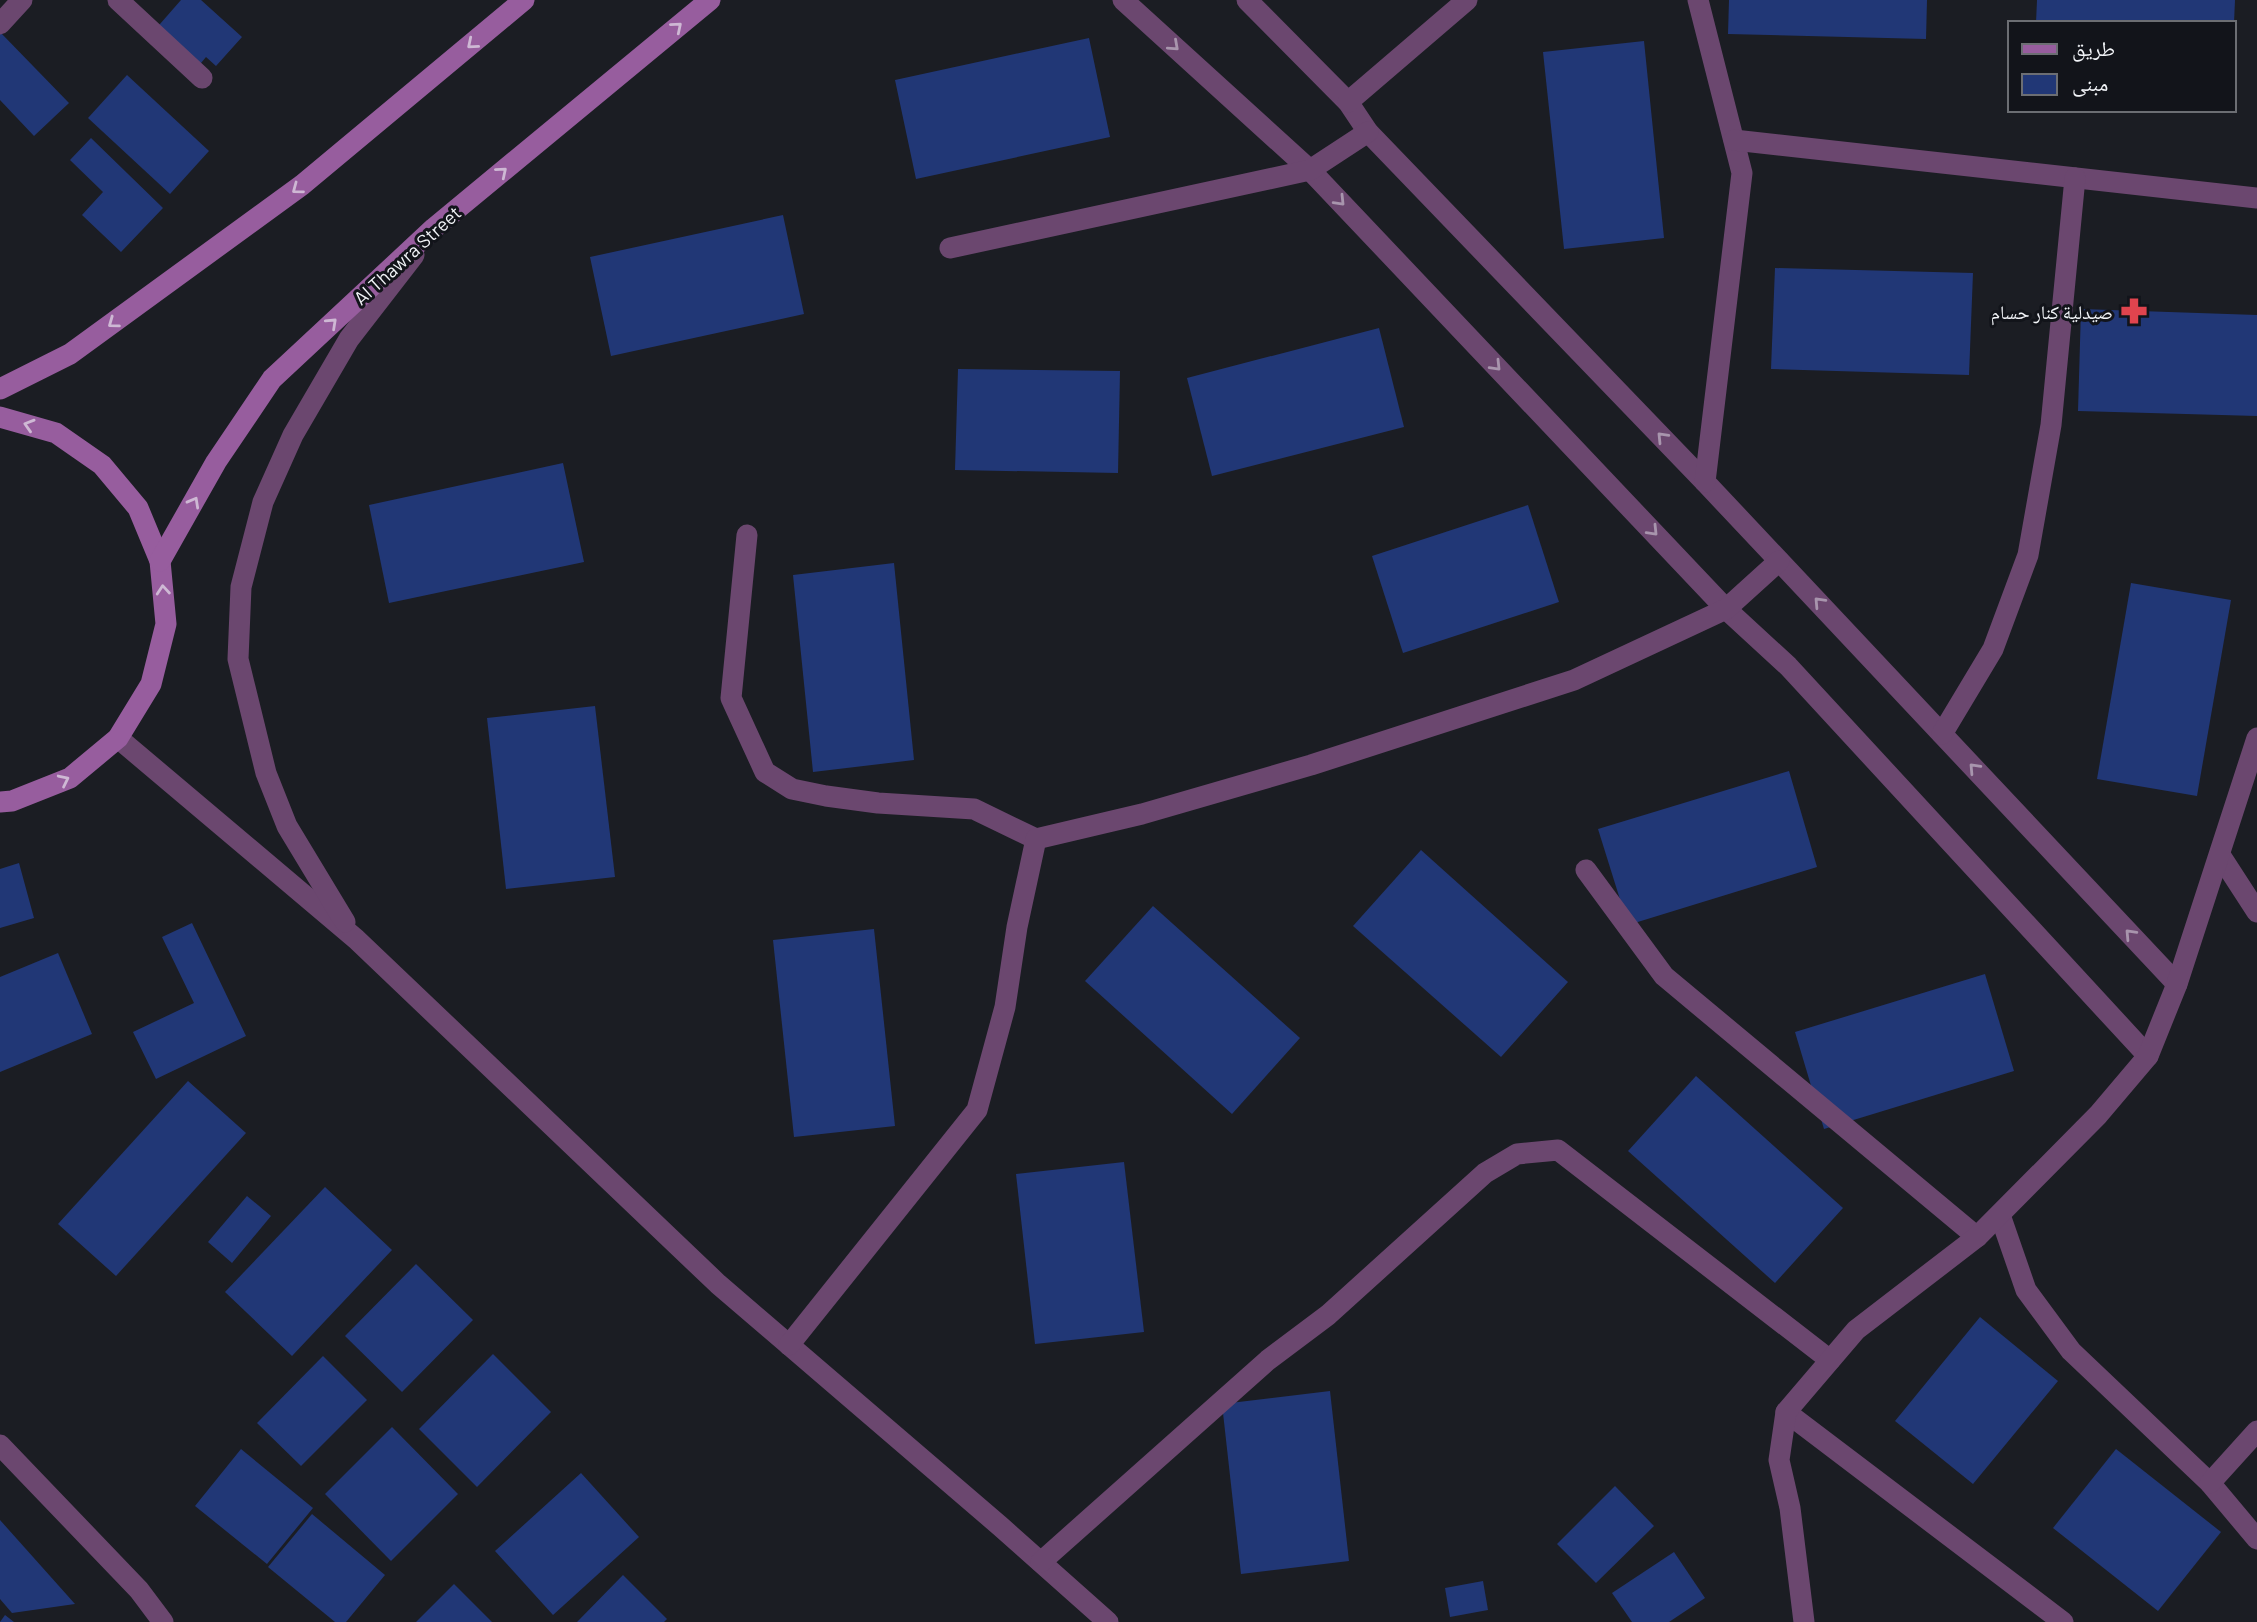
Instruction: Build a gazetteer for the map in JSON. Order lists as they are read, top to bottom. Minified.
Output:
{"streets":{"main road":["Al Thawra Street"]},"places":{"pharmacy":["صيدلية كنار حسام"]},"legend":["طريق","مبنى"]}
